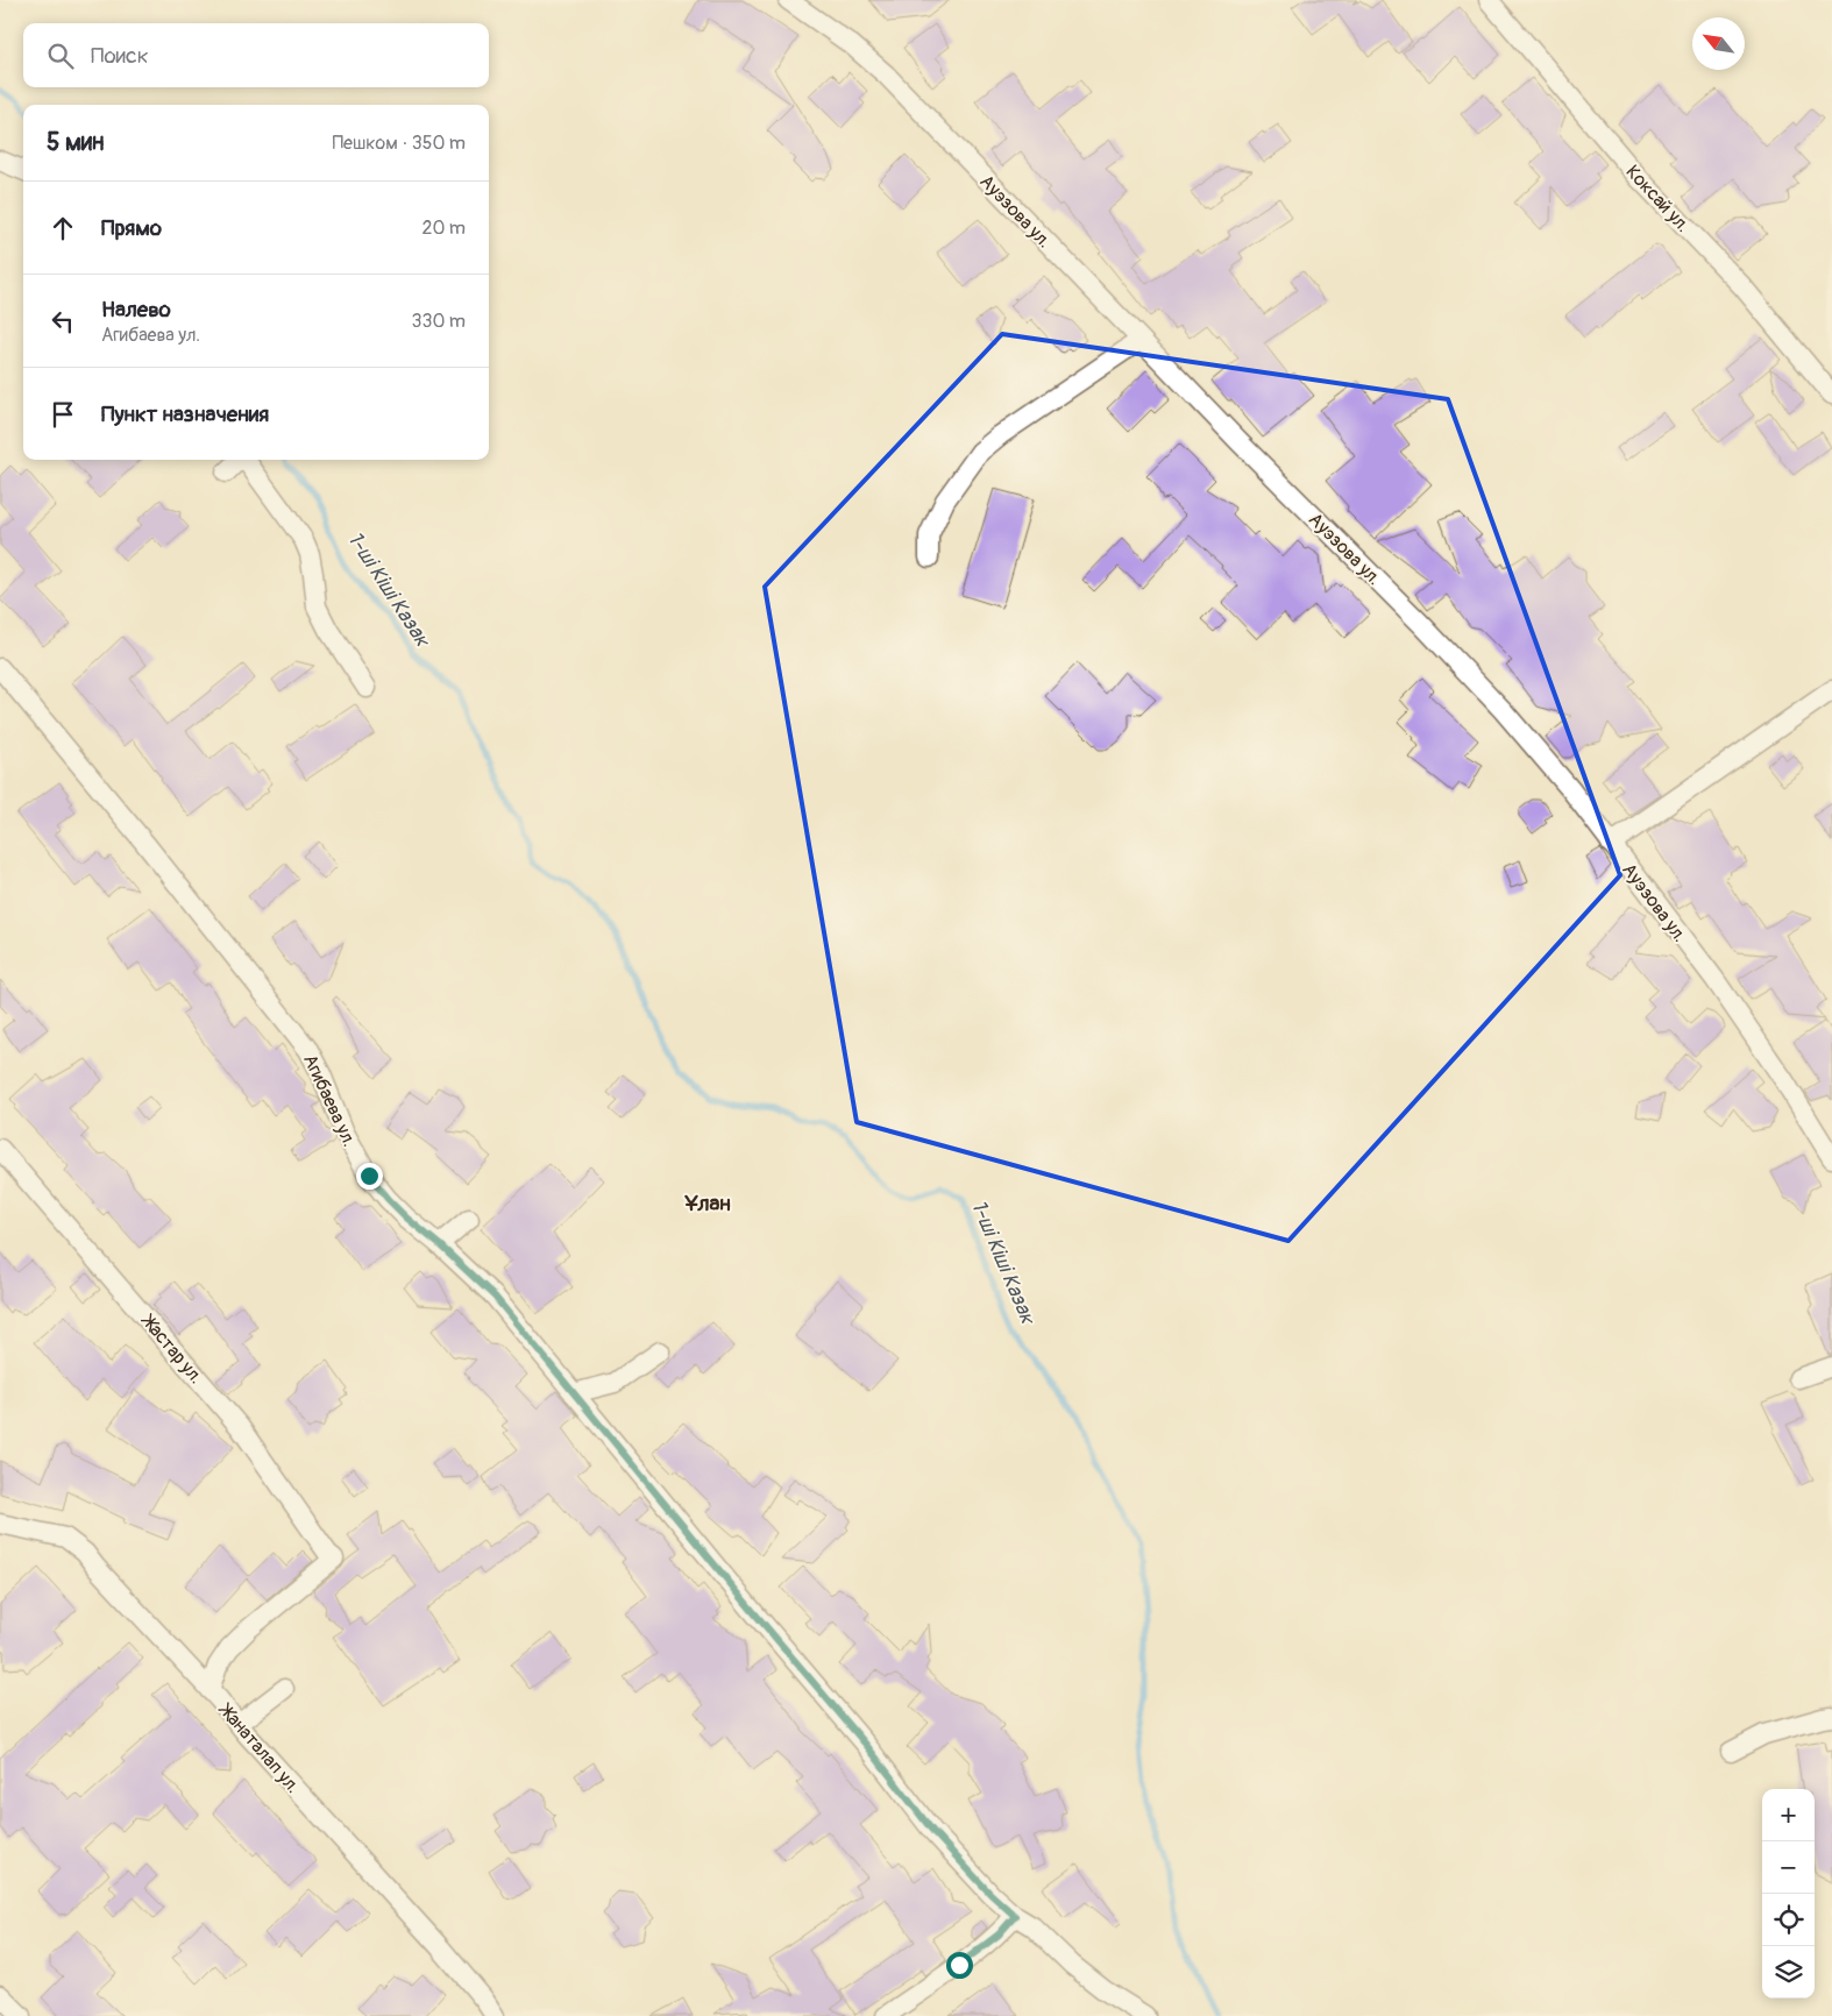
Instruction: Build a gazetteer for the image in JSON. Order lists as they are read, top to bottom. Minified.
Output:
{"streets":{"street":["Коксай ул.","Ауэзова ул.","Агибаева ул.","Жастар ул.","Жанаталап ул."]},"crossings":[["Жастар ул.","Жанаталап ул."]],"districts":["Ұлан"],"water":["1-ші Кіші Казак"],"north":"top left","page":{"search":"Поиск","heading":["5 мин","Пешком · 350 m"],"list":[["Прямо","20 m"],["Налево","Агибаева ул.","330 m"],"Пункт назначения"],"map_buttons":["+","−"]}}
